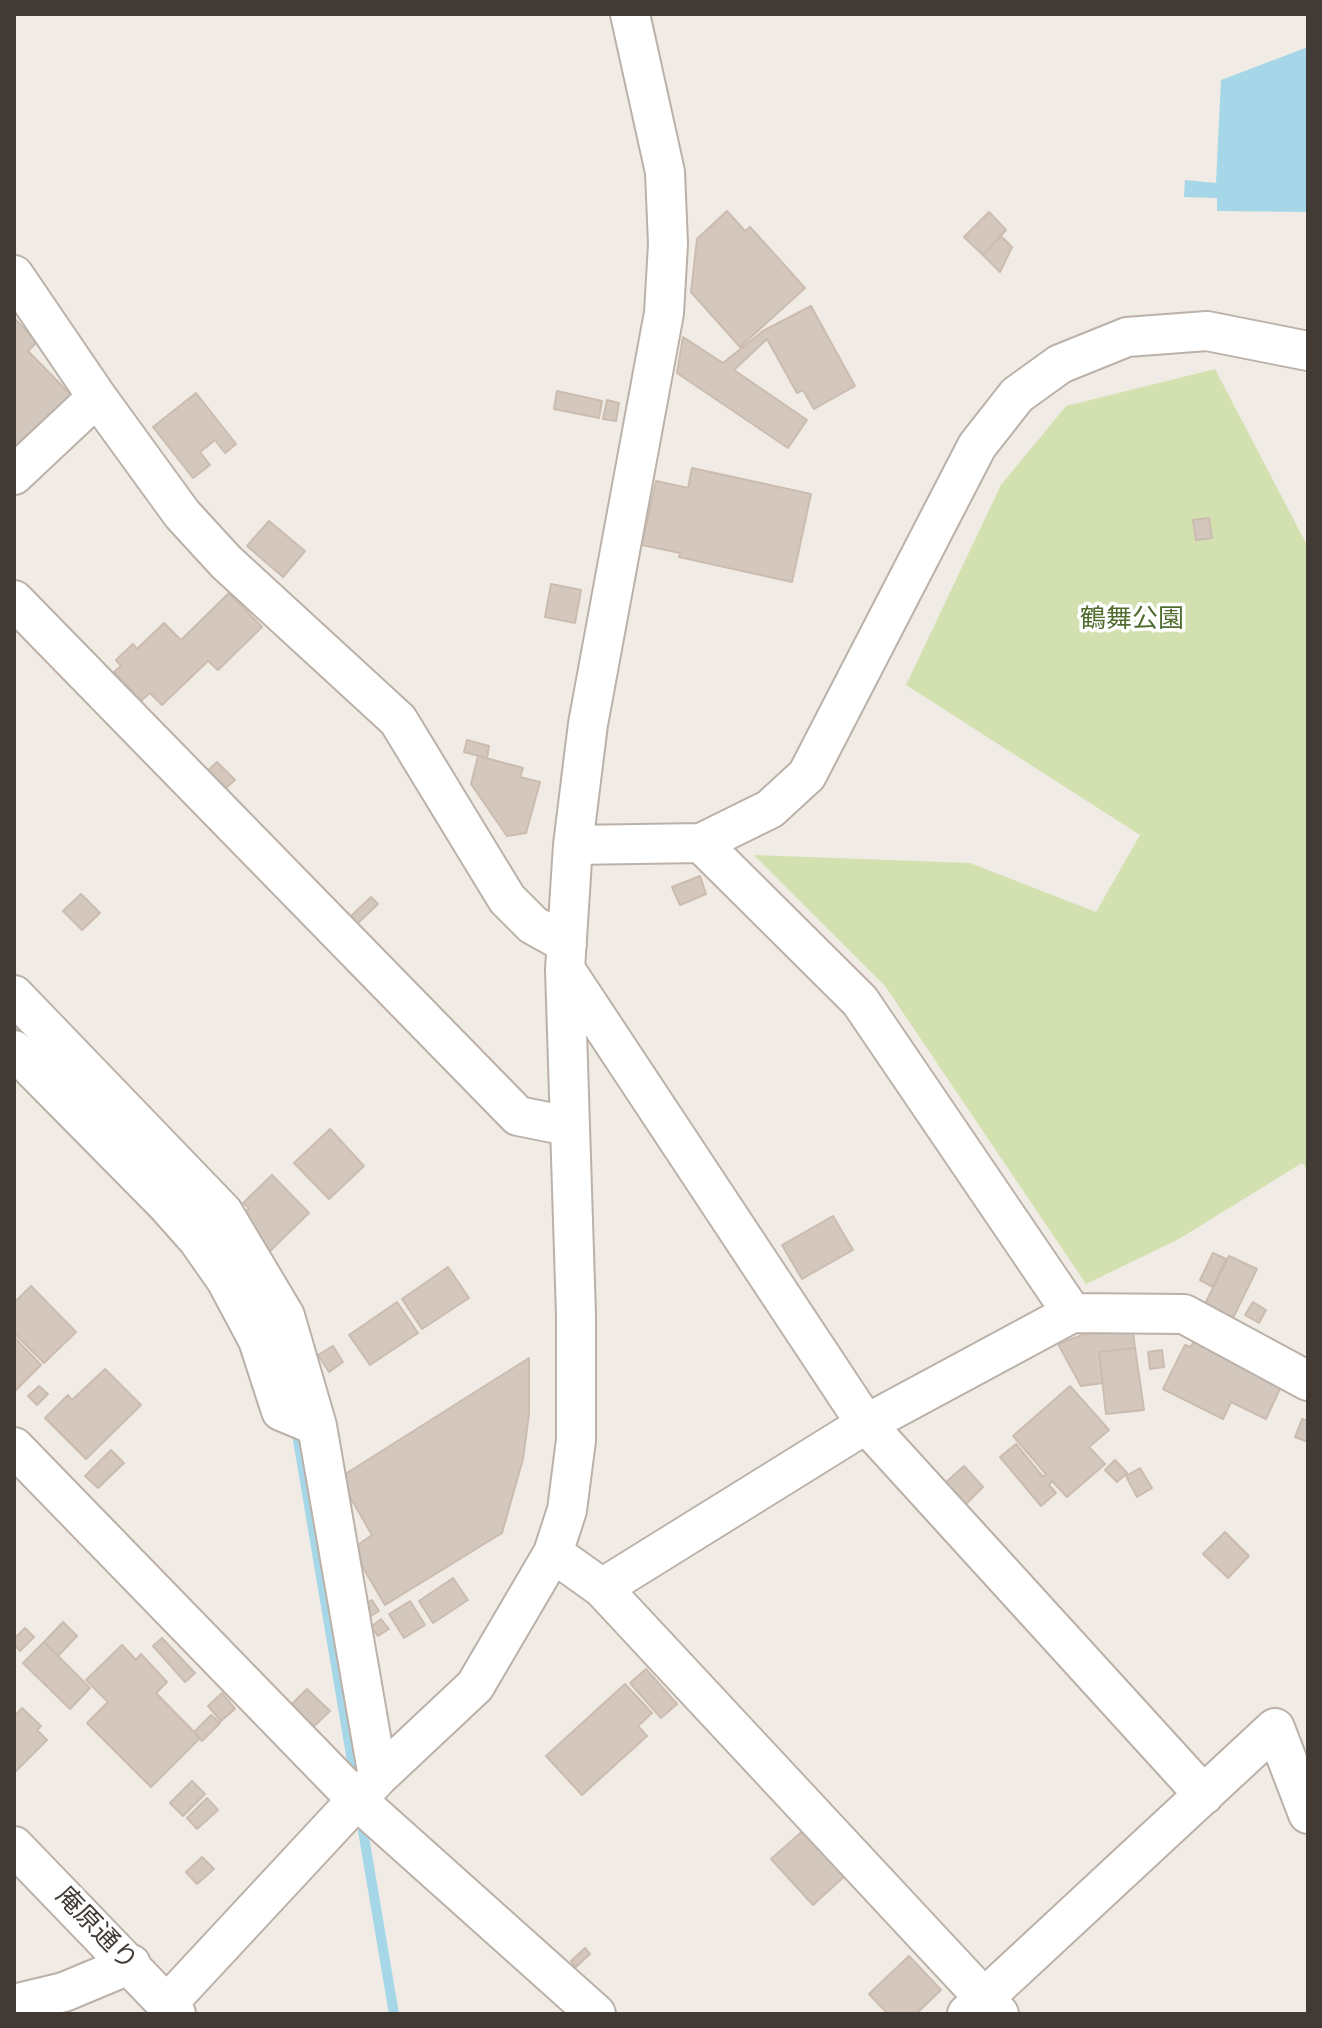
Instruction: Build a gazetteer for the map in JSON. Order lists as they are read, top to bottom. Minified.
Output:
{"streets":{"street":["庵原通り"]},"parks":["鶴舞公園"]}
